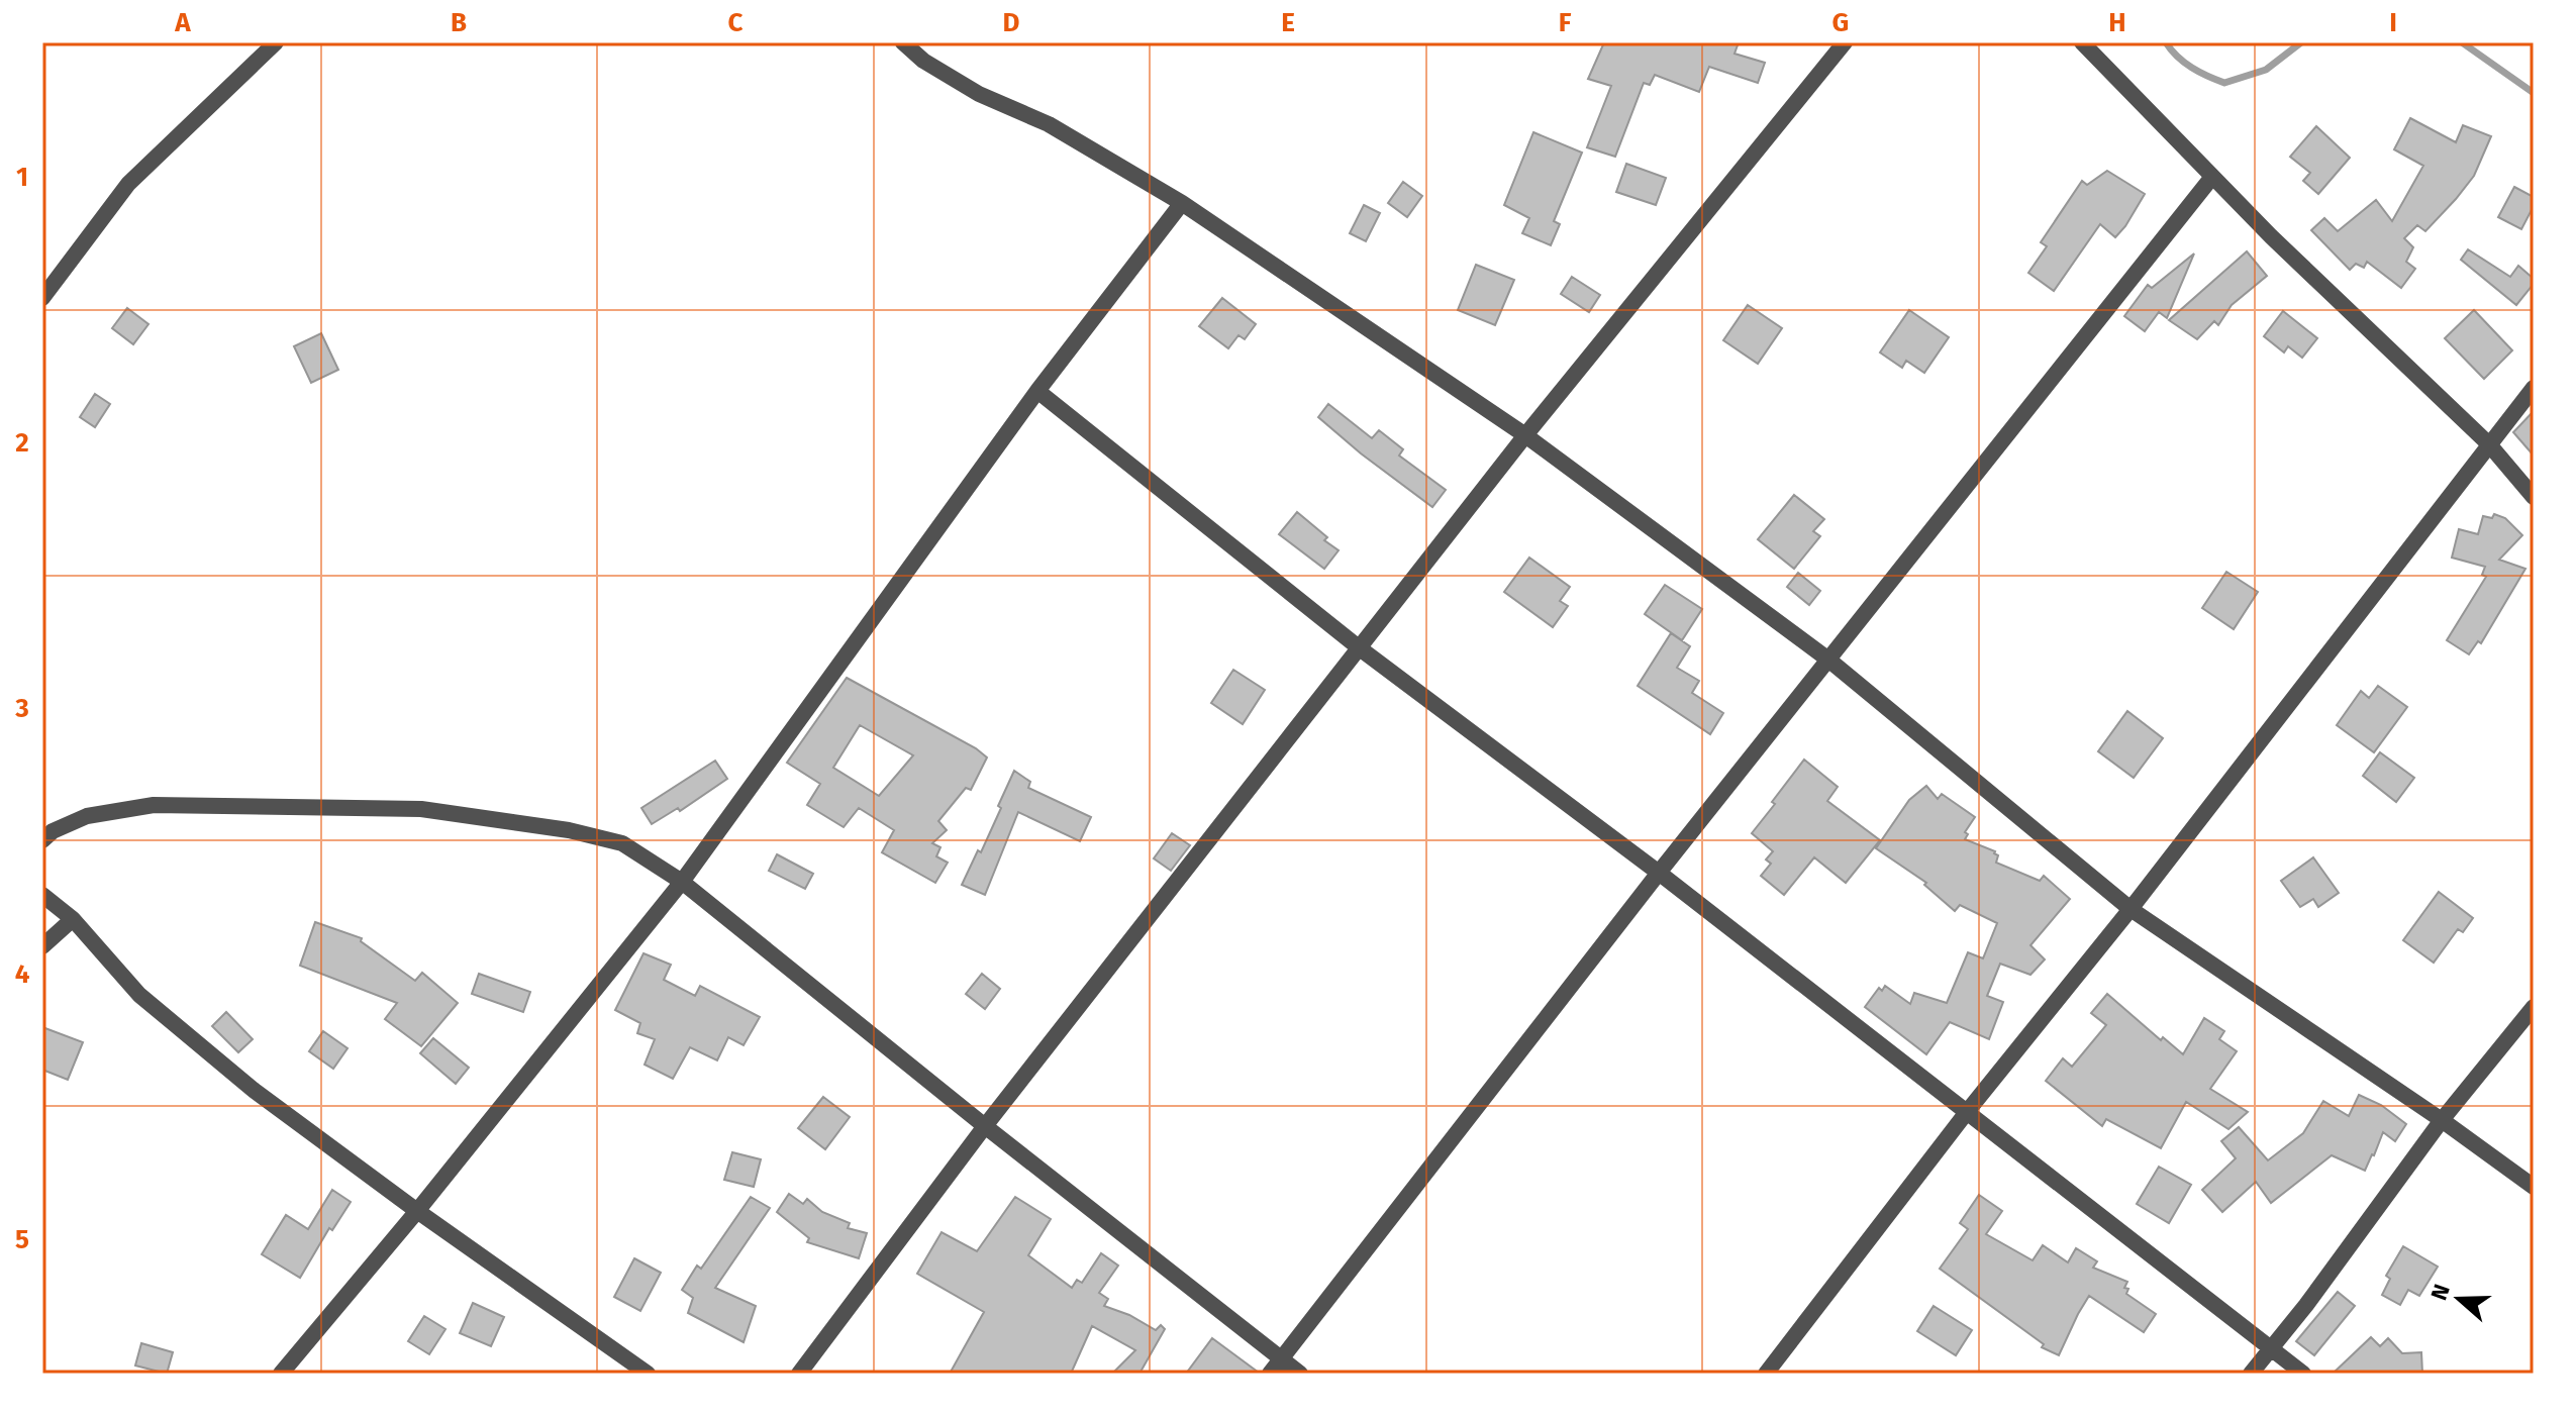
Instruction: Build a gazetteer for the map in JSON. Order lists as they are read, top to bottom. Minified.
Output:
{"north":"left","grid":{"columns":["A","B","C","D","E","F","G","H","I"],"rows":["1","2","3","4","5"]}}
